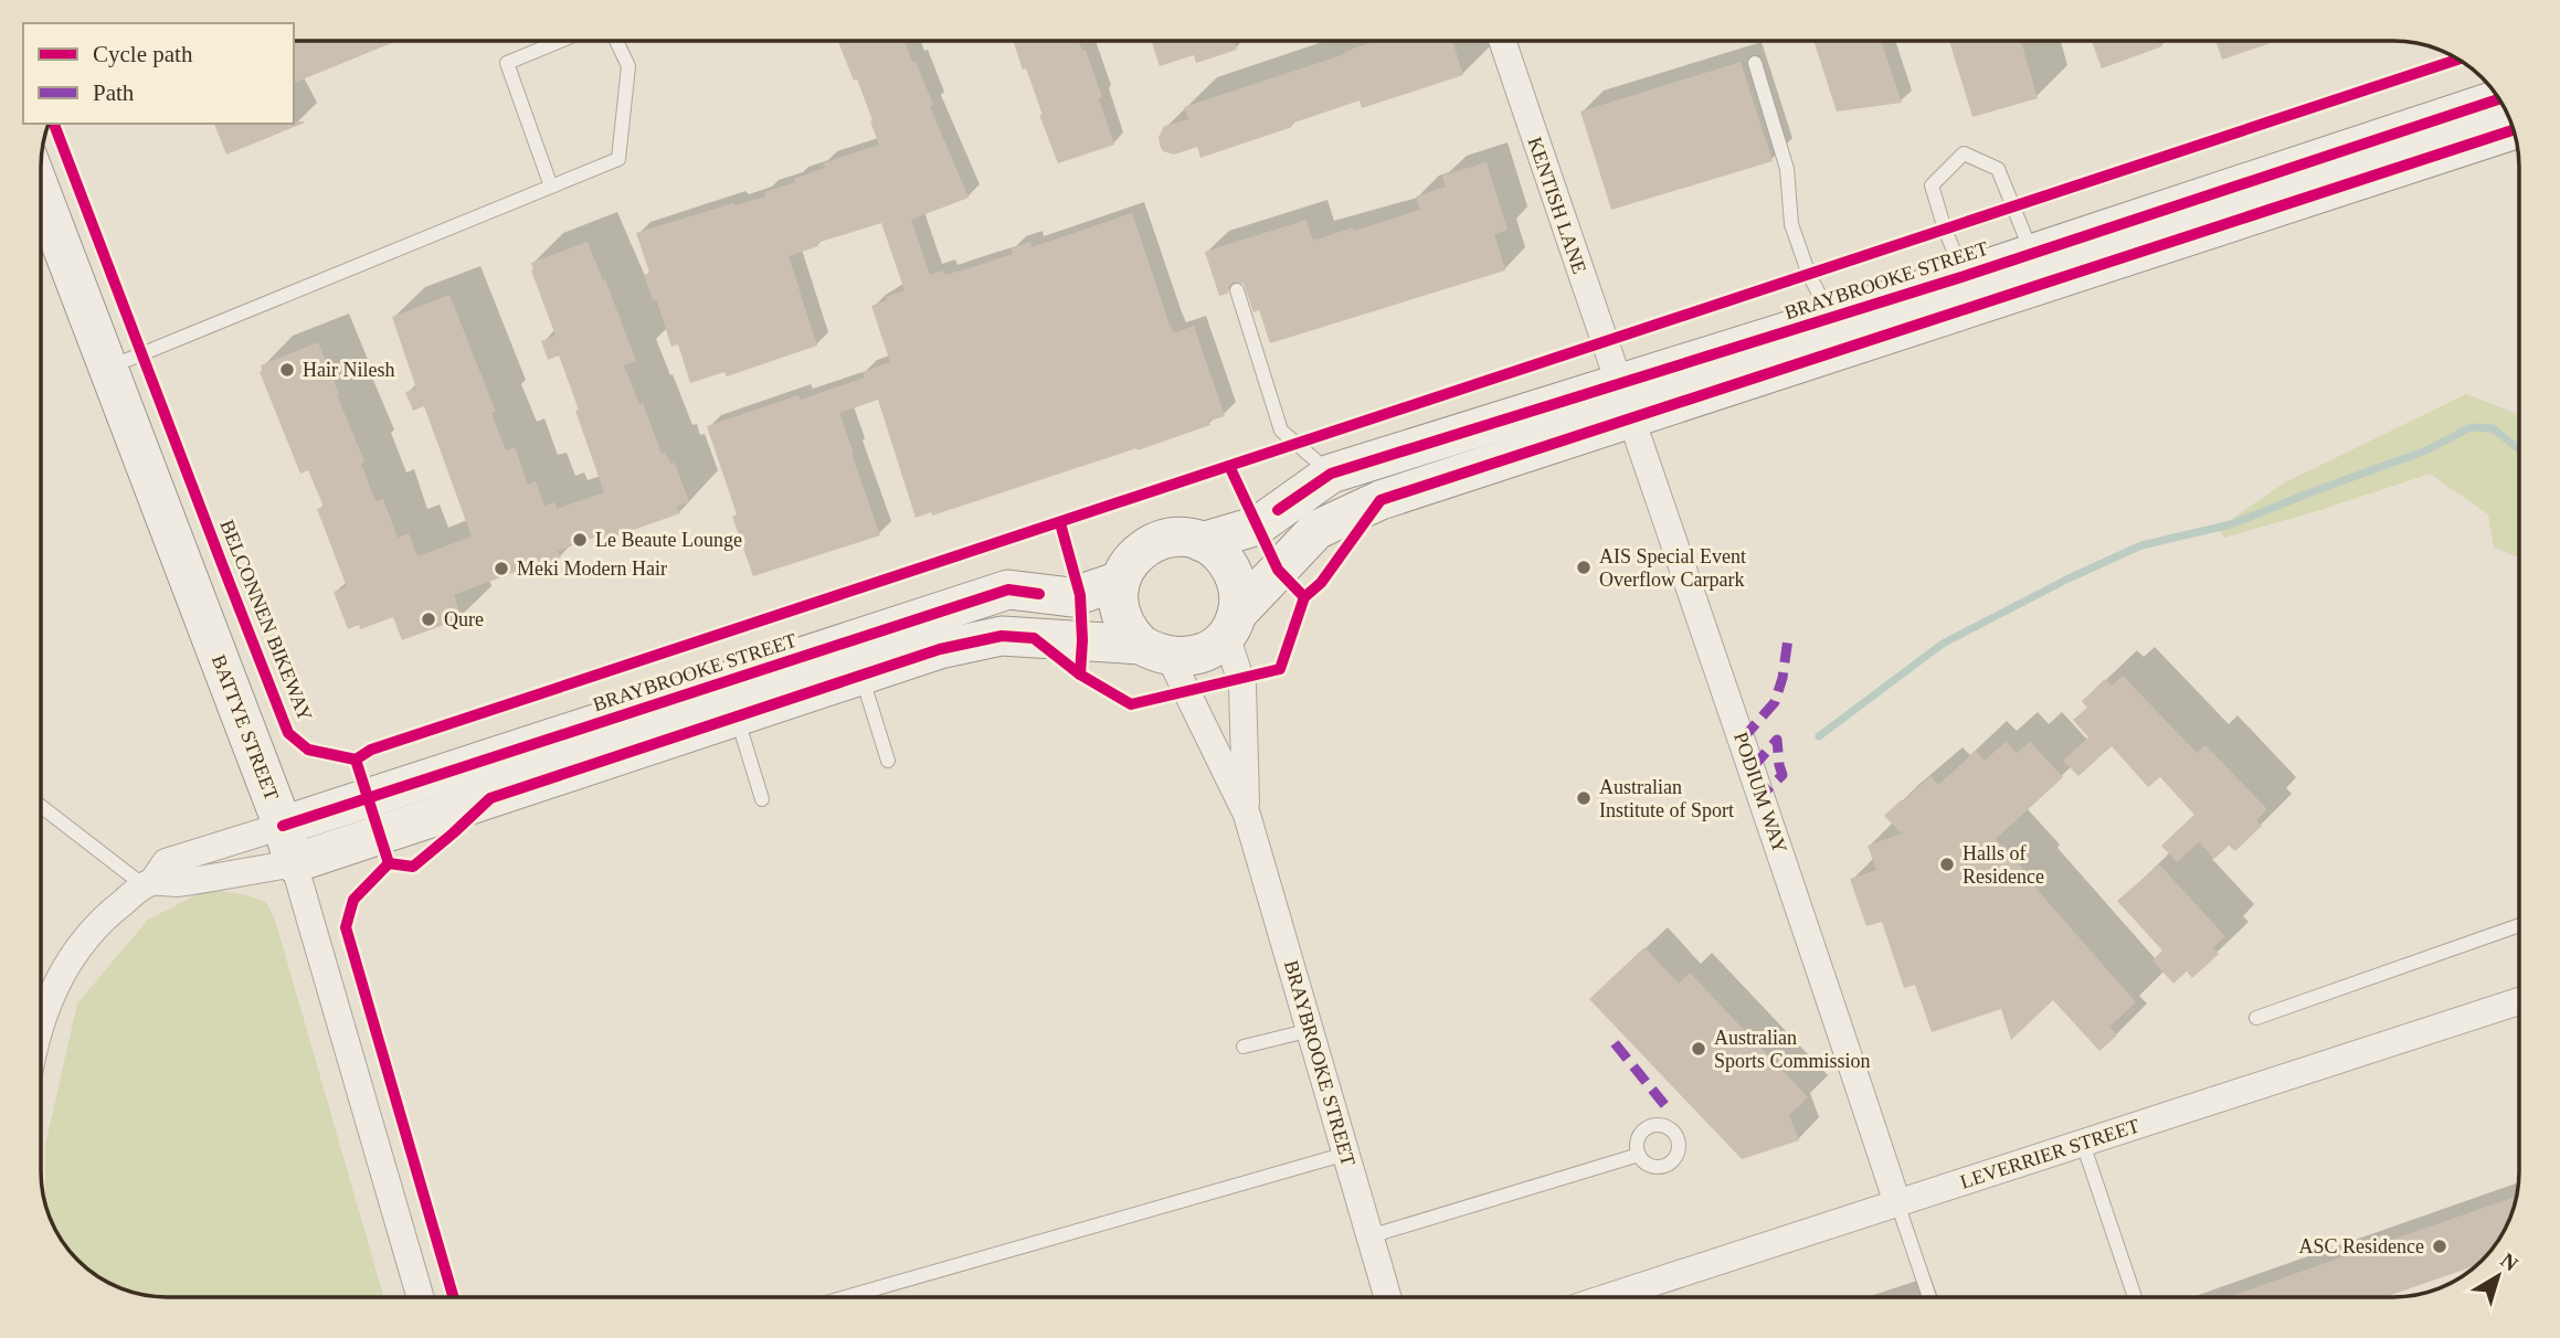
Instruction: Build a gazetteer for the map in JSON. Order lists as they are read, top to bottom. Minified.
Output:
{"streets":{"street":["KENTISH LANE","BRAYBROOKE STREET","BATTYE STREET","PODIUM WAY","LEVERRIER STREET"],"cycle path":["BELCONNEN BIKEWAY"]},"crossings":[["KENTISH LANE","BRAYBROOKE STREET"],["KENTISH LANE","PODIUM WAY"],["BRAYBROOKE STREET","BATTYE STREET"],["BRAYBROOKE STREET","PODIUM WAY"],["PODIUM WAY","LEVERRIER STREET"]],"places":["Hair Nilesh","Le Beaute Lounge","AIS Special Event Overflow Carpark","Meki Modern Hair","Qure","Australian Institute of Sport","Halls of Residence","Australian Sports Commission","ASC Residence"],"legend":["Cycle path","Path"],"north":"top right"}
